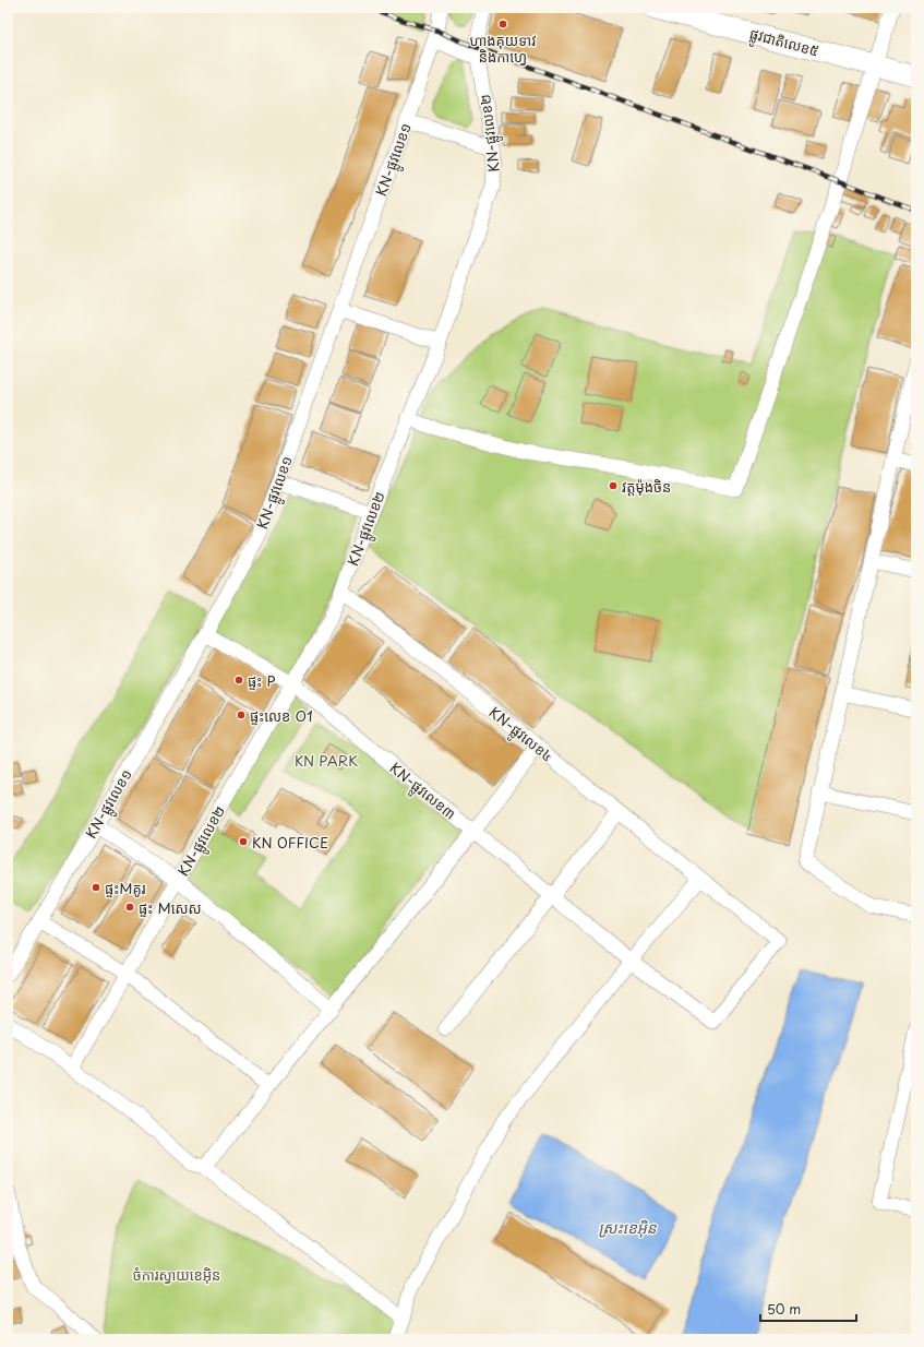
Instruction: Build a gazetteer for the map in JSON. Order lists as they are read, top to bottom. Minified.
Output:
{"streets":{"highway":["ផ្លូវជាតិលេខ៥"],"street":["KN-ផ្លូវលេខ២","KN-ផ្លូវលេខ១","KN-ផ្លូវលេខ៤","KN-ផ្លូវលេខ៣"]},"crossings":[["KN-ផ្លូវលេខ២","KN-ផ្លូវលេខ៤"],["KN-ផ្លូវលេខ២","KN-ផ្លូវលេខ៣"],["KN-ផ្លូវលេខ១","KN-ផ្លូវលេខ៣"],["KN-ផ្លូវលេខ៤","KN-ផ្លូវលេខ៣"]],"water":["ស្រះខេអ៊ិន"],"parks":["KN PARK","ចំការស្វាយខេអ៊ិន"],"places":["ហាងគុយទាវ និងកាហ្វេ","វត្តម៉ុងចិន","ផ្ទះ P","ផ្ទះលេខ O1","KN OFFICE","ផ្ទះMគូរ","ផ្ទះ Mសេស"],"scale_bar":"50 m"}
